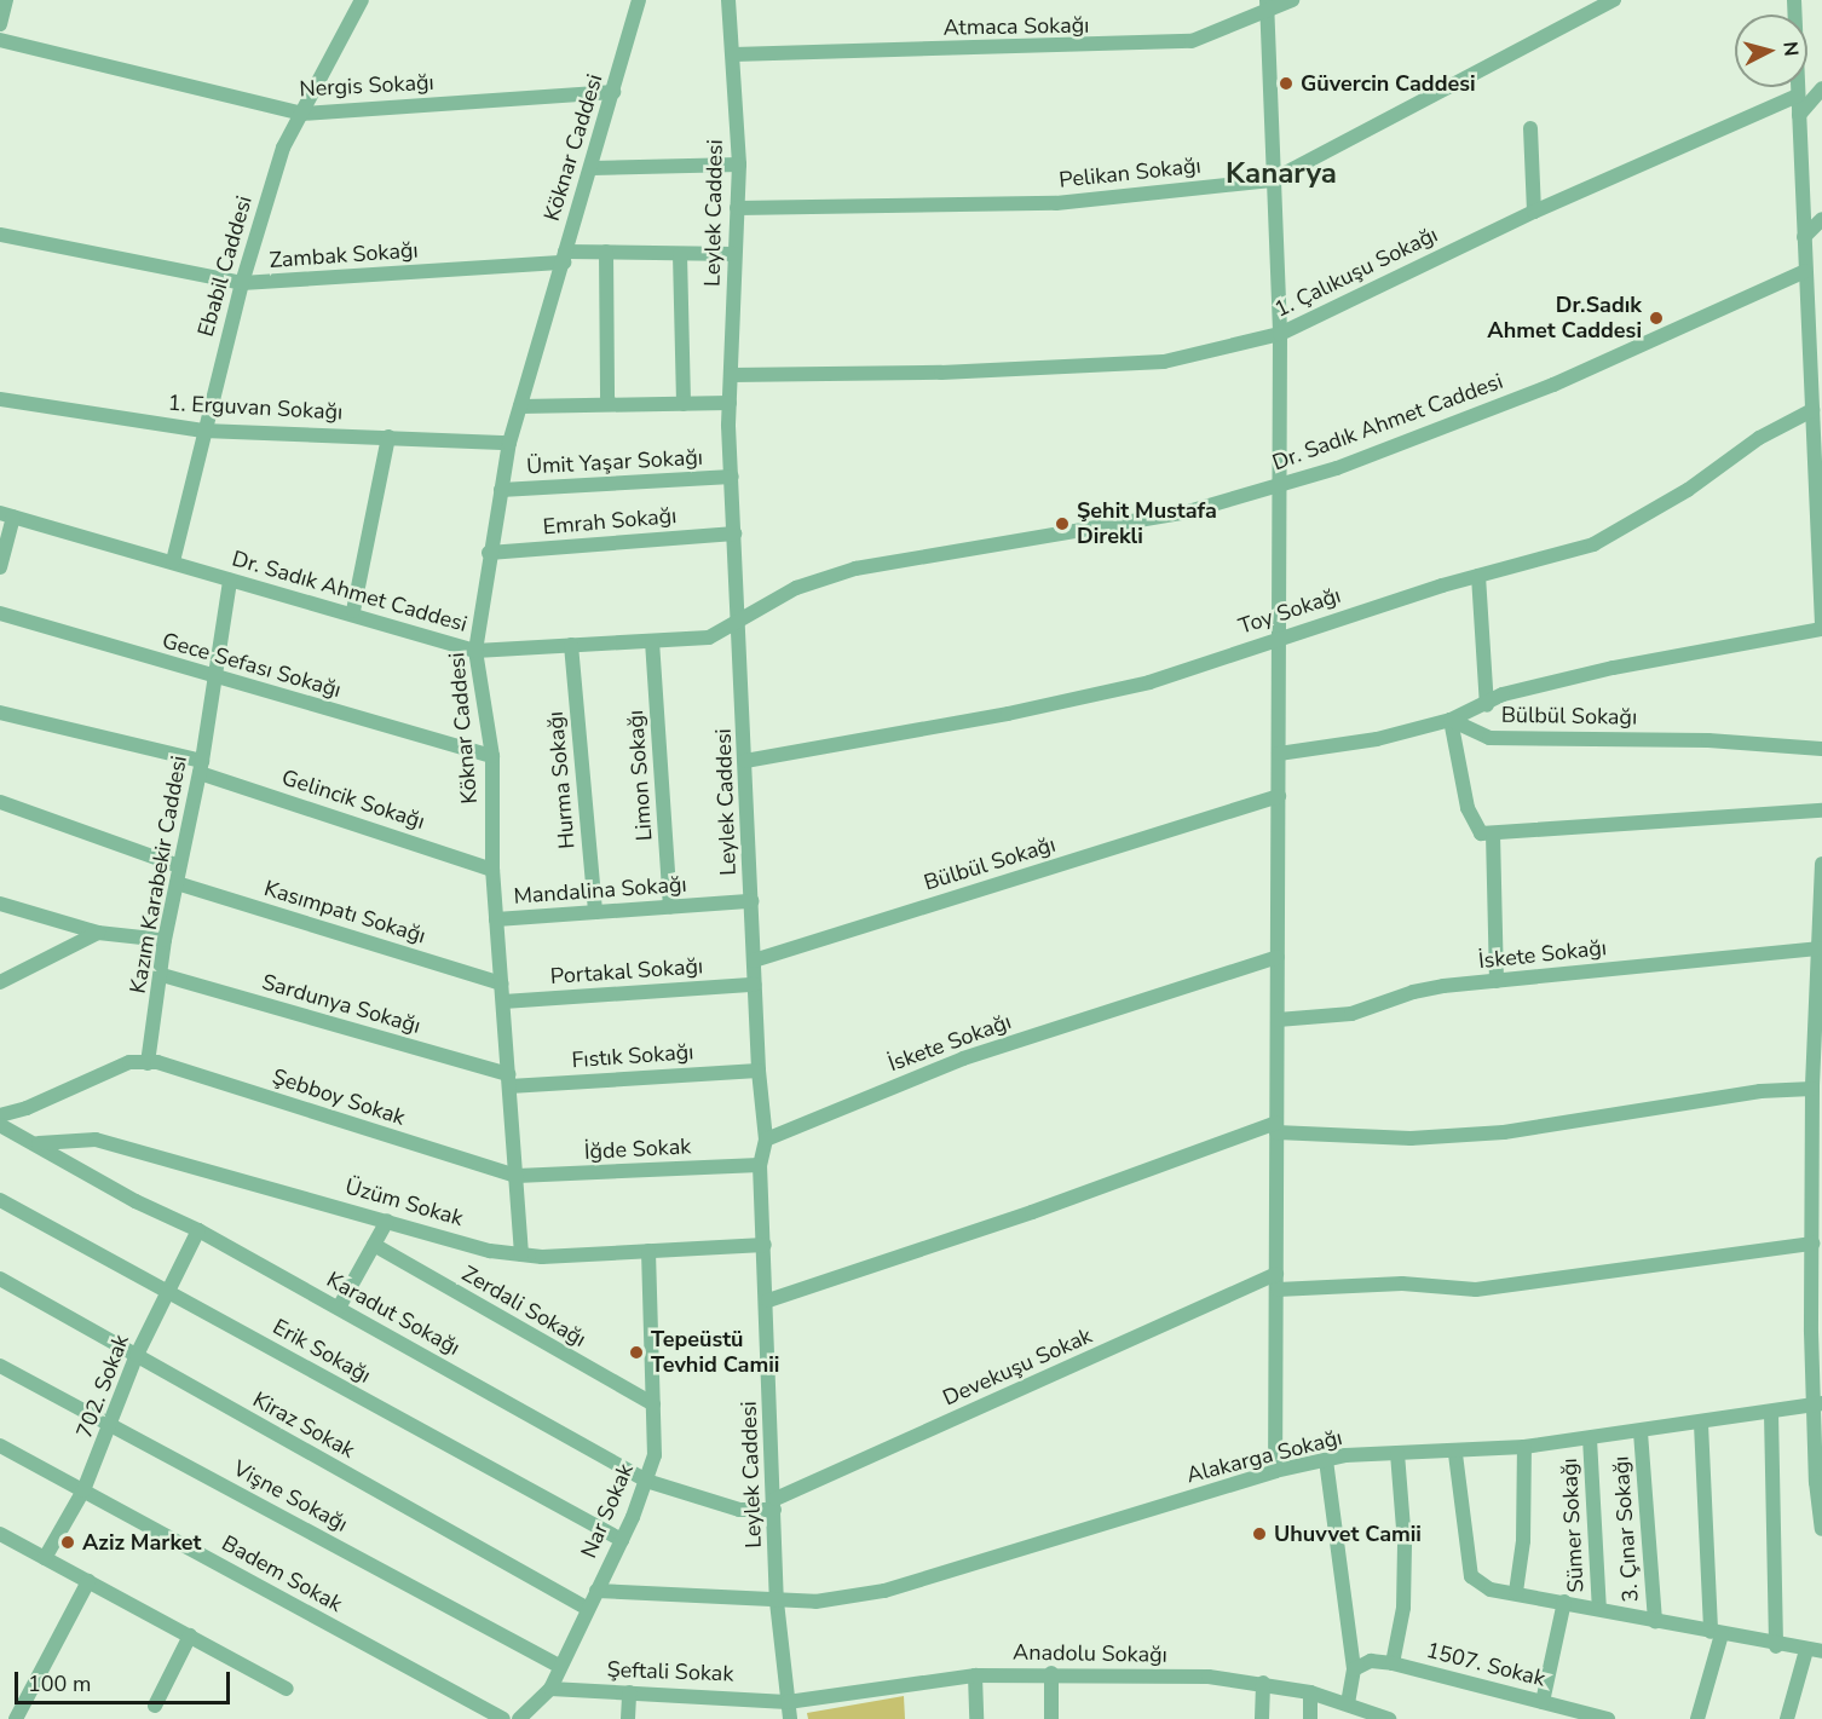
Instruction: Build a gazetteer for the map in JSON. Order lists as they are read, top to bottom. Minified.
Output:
{"streets":{"street":["Atmaca Sokağı","Nergis Sokağı","Köknar Caddesi","Pelikan Sokağı","Leylek Caddesi","Zambak Sokağı","Ebabil Caddesi","1. Çalıkuşu Sokağı","1. Erguvan Sokağı","Dr. Sadık Ahmet Caddesi","Ümit Yaşar Sokağı","Emrah Sokağı","Toy Sokağı","Gece Sefası Sokağı","Bülbül Sokağı","Limon Sokağı","Hurma Sokağı","Gelincik Sokağı","Kazım Karabekir Caddesi","Mandalina Sokağı","Kasımpatı Sokağı","İskete Sokağı","Portakal Sokağı","Sardunya Sokağı","Fıstık Sokağı","Şebboy Sokak","İğde Sokak","Üzüm Sokak","Zerdali Sokağı","Karadut Sokağı","Erik Sokağı","Devekuşu Sokak","702. Sokak","Kiraz Sokak","Alakarga Sokağı","Vişne Sokağı","Nar Sokak","Sümer Sokağı","3. Çınar Sokağı","Badem Sokak","Anadolu Sokağı","1507. Sokak","Şeftali Sokak"]},"crossings":[["Atmaca Sokağı","Leylek Caddesi"],["Nergis Sokağı","Köknar Caddesi"],["Nergis Sokağı","Ebabil Caddesi"],["Köknar Caddesi","Zambak Sokağı"],["Köknar Caddesi","1. Erguvan Sokağı"],["Köknar Caddesi","Dr. Sadık Ahmet Caddesi"],["Köknar Caddesi","Ümit Yaşar Sokağı"],["Köknar Caddesi","Emrah Sokağı"],["Köknar Caddesi","Gece Sefası Sokağı"],["Köknar Caddesi","Gelincik Sokağı"],["Köknar Caddesi","Mandalina Sokağı"],["Köknar Caddesi","Kasımpatı Sokağı"],["Köknar Caddesi","Portakal Sokağı"],["Köknar Caddesi","Sardunya Sokağı"],["Köknar Caddesi","Fıstık Sokağı"],["Köknar Caddesi","Şebboy Sokak"],["Köknar Caddesi","İğde Sokak"],["Köknar Caddesi","Üzüm Sokak"],["Pelikan Sokağı","Leylek Caddesi"],["Leylek Caddesi","Zambak Sokağı"],["Leylek Caddesi","1. Çalıkuşu Sokağı"],["Leylek Caddesi","Dr. Sadık Ahmet Caddesi"],["Leylek Caddesi","Ümit Yaşar Sokağı"],["Leylek Caddesi","Emrah Sokağı"],["Leylek Caddesi","Toy Sokağı"],["Leylek Caddesi","Bülbül Sokağı"],["Leylek Caddesi","Mandalina Sokağı"],["Leylek Caddesi","İskete Sokağı"],["Leylek Caddesi","Portakal Sokağı"],["Leylek Caddesi","Fıstık Sokağı"],["Leylek Caddesi","İğde Sokak"],["Leylek Caddesi","Üzüm Sokak"],["Leylek Caddesi","Karadut Sokağı"],["Leylek Caddesi","Devekuşu Sokak"],["Leylek Caddesi","Alakarga Sokağı"],["Leylek Caddesi","Anadolu Sokağı"],["Leylek Caddesi","Şeftali Sokak"],["Zambak Sokağı","Ebabil Caddesi"],["Ebabil Caddesi","1. Erguvan Sokağı"],["Ebabil Caddesi","Dr. Sadık Ahmet Caddesi"],["Dr. Sadık Ahmet Caddesi","Limon Sokağı"],["Dr. Sadık Ahmet Caddesi","Hurma Sokağı"],["Dr. Sadık Ahmet Caddesi","Kazım Karabekir Caddesi"],["Gece Sefası Sokağı","Kazım Karabekir Caddesi"],["Limon Sokağı","Mandalina Sokağı"],["Hurma Sokağı","Mandalina Sokağı"],["Gelincik Sokağı","Kazım Karabekir Caddesi"],["Kazım Karabekir Caddesi","Kasımpatı Sokağı"],["Kazım Karabekir Caddesi","Sardunya Sokağı"],["Kazım Karabekir Caddesi","Şebboy Sokak"],["Sardunya Sokağı","Fıstık Sokağı"],["Şebboy Sokak","İğde Sokak"],["Üzüm Sokak","Karadut Sokağı"],["Üzüm Sokak","Nar Sokak"],["Zerdali Sokağı","Nar Sokak"],["Karadut Sokağı","Devekuşu Sokak"],["Karadut Sokağı","702. Sokak"],["Karadut Sokağı","Nar Sokak"],["Erik Sokağı","702. Sokak"],["Erik Sokağı","Nar Sokak"],["702. Sokak","Kiraz Sokak"],["702. Sokak","Vişne Sokağı"],["702. Sokak","Badem Sokak"],["Kiraz Sokak","Nar Sokak"],["Alakarga Sokağı","Sümer Sokağı"],["Alakarga Sokağı","3. Çınar Sokağı"],["Vişne Sokağı","Nar Sokak"],["Nar Sokak","Şeftali Sokak"],["Anadolu Sokağı","Şeftali Sokak"]],"districts":["Kanarya"],"places":["Güvercin Caddesi","Dr.Sadık Ahmet Caddesi","Şehit Mustafa Direkli","Tepeüstü Tevhid Camii","Uhuvvet Camii","Aziz Market"],"scale_bar":"100 m","north":"right"}
